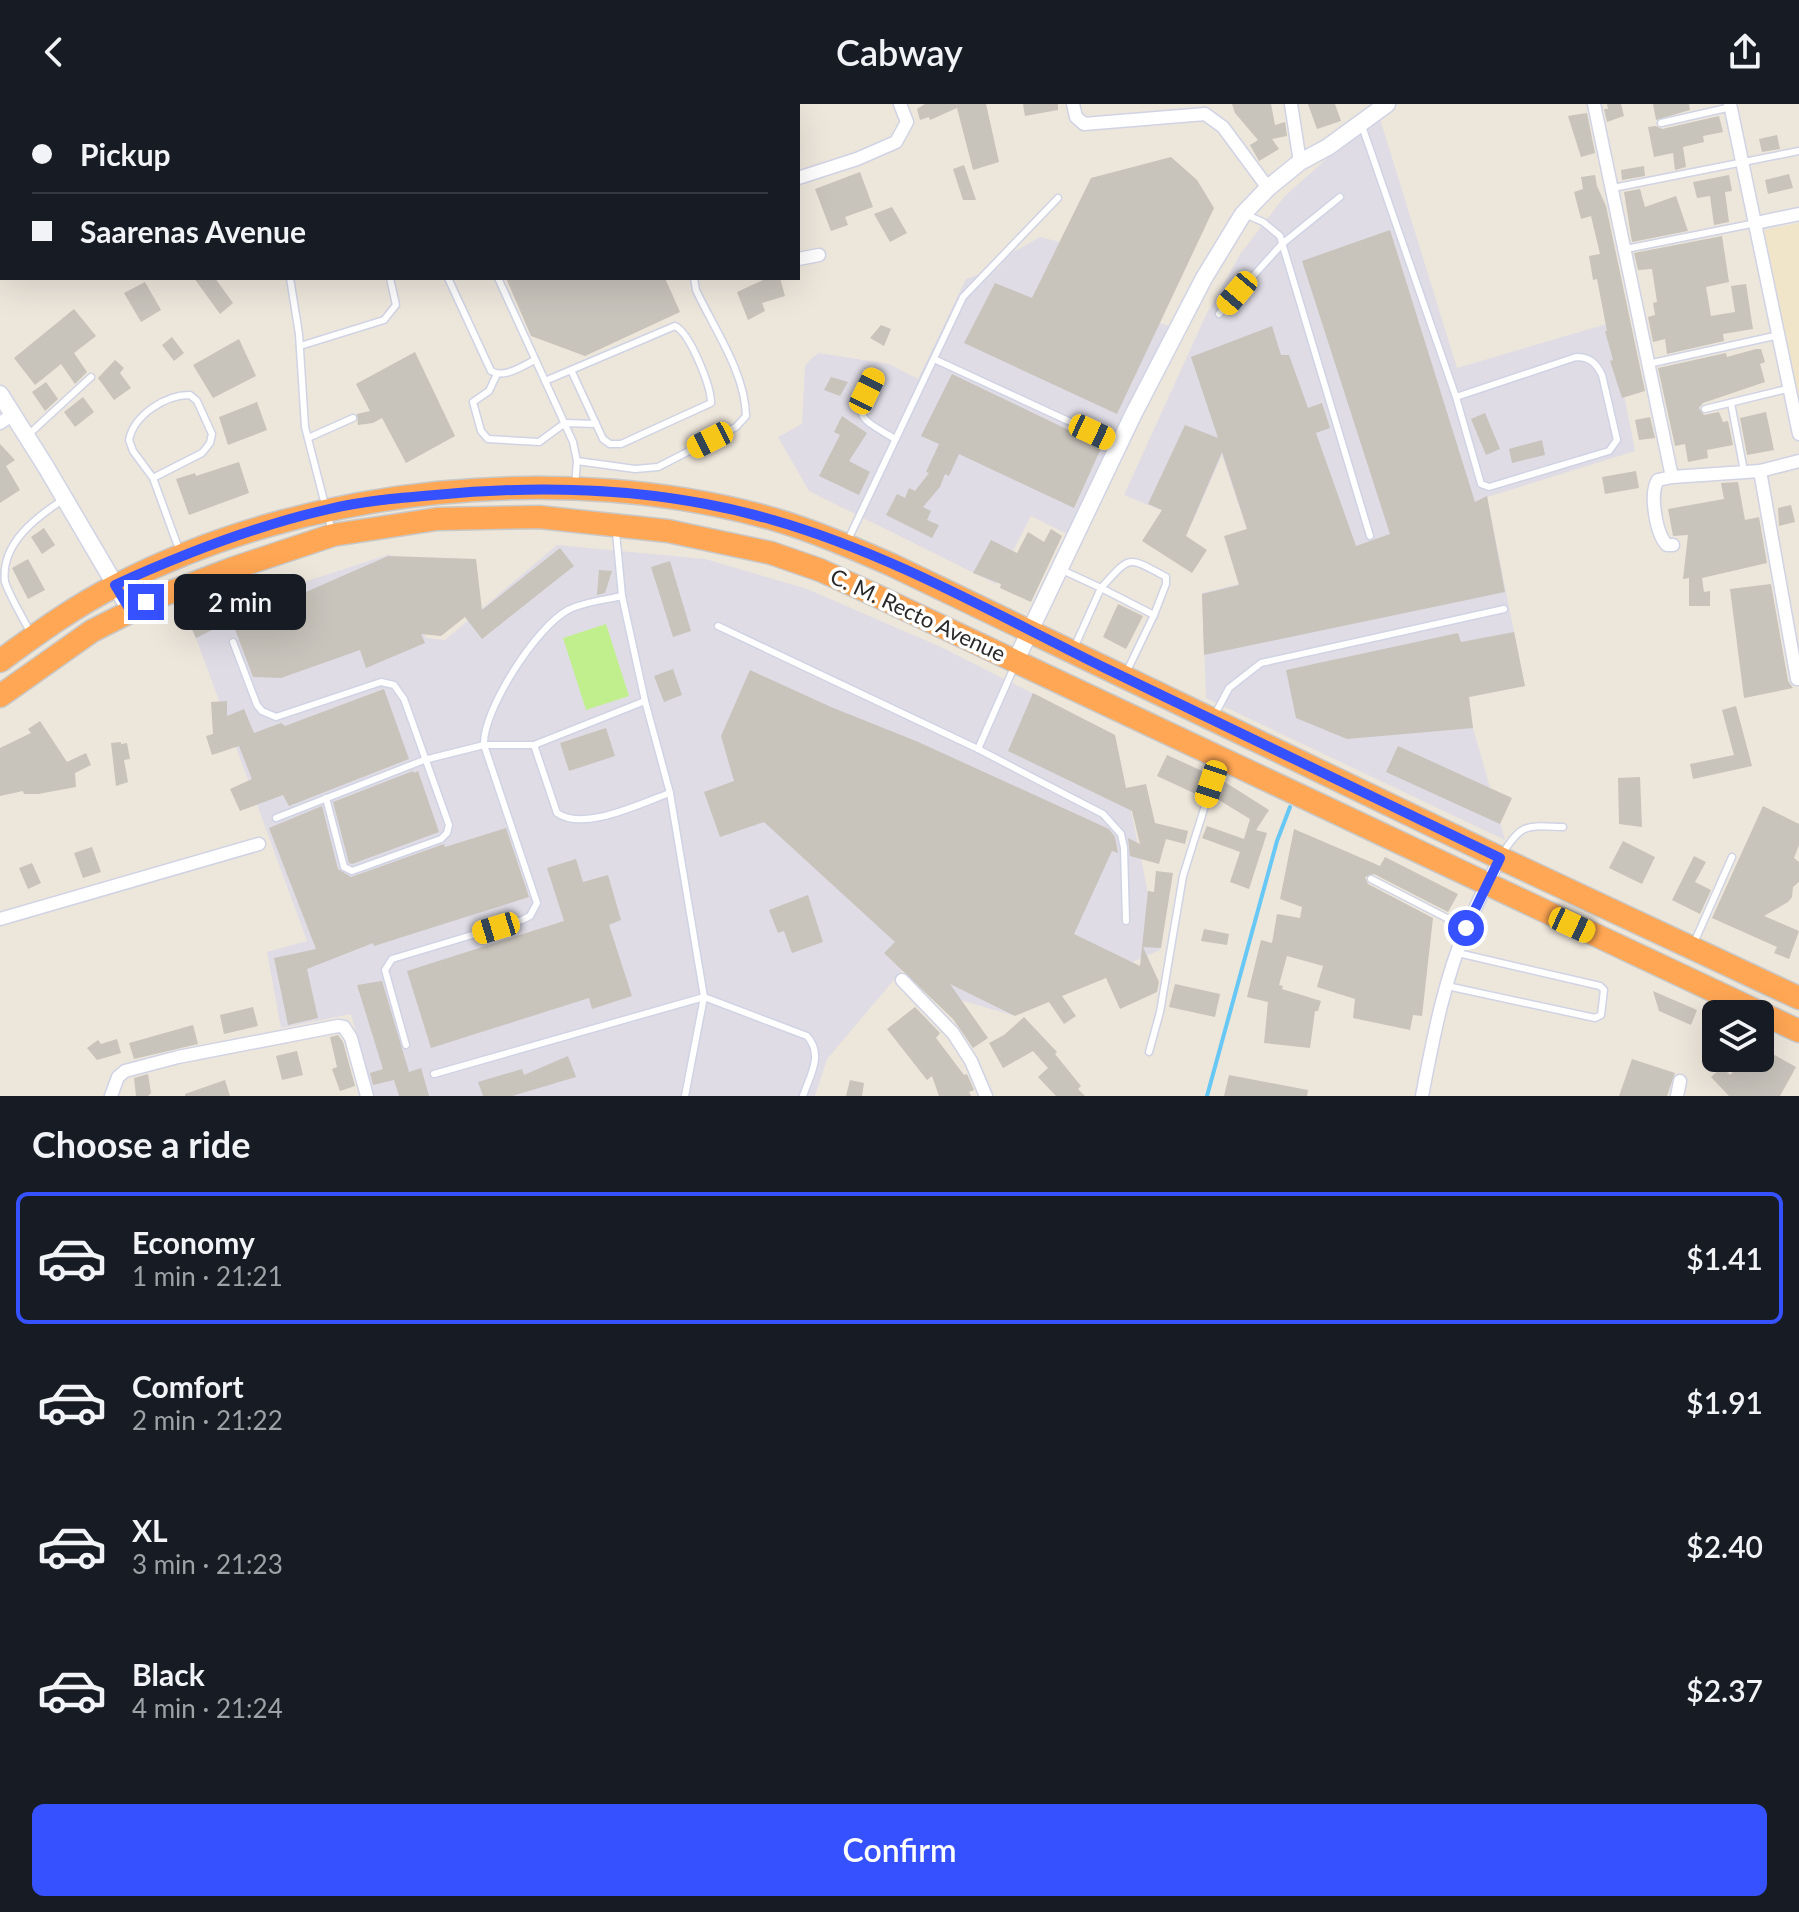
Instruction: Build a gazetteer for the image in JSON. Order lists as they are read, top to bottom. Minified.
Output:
{"streets":{"highway":["C. M. Recto Avenue"]},"page":{"header":"Cabway","banner":["Pickup","Saarenas Avenue"],"bubble":"2 min","heading":"Choose a ride","list":[{"name":"Economy","note":"1 min · 21:21","value":"$1.41"},{"name":"Comfort","note":"2 min · 21:22","value":"$1.91"},{"name":"XL","note":"3 min · 21:23","value":"$2.40"},{"name":"Black","note":"4 min · 21:24","value":"$2.37"}],"buttons":"Confirm"}}
